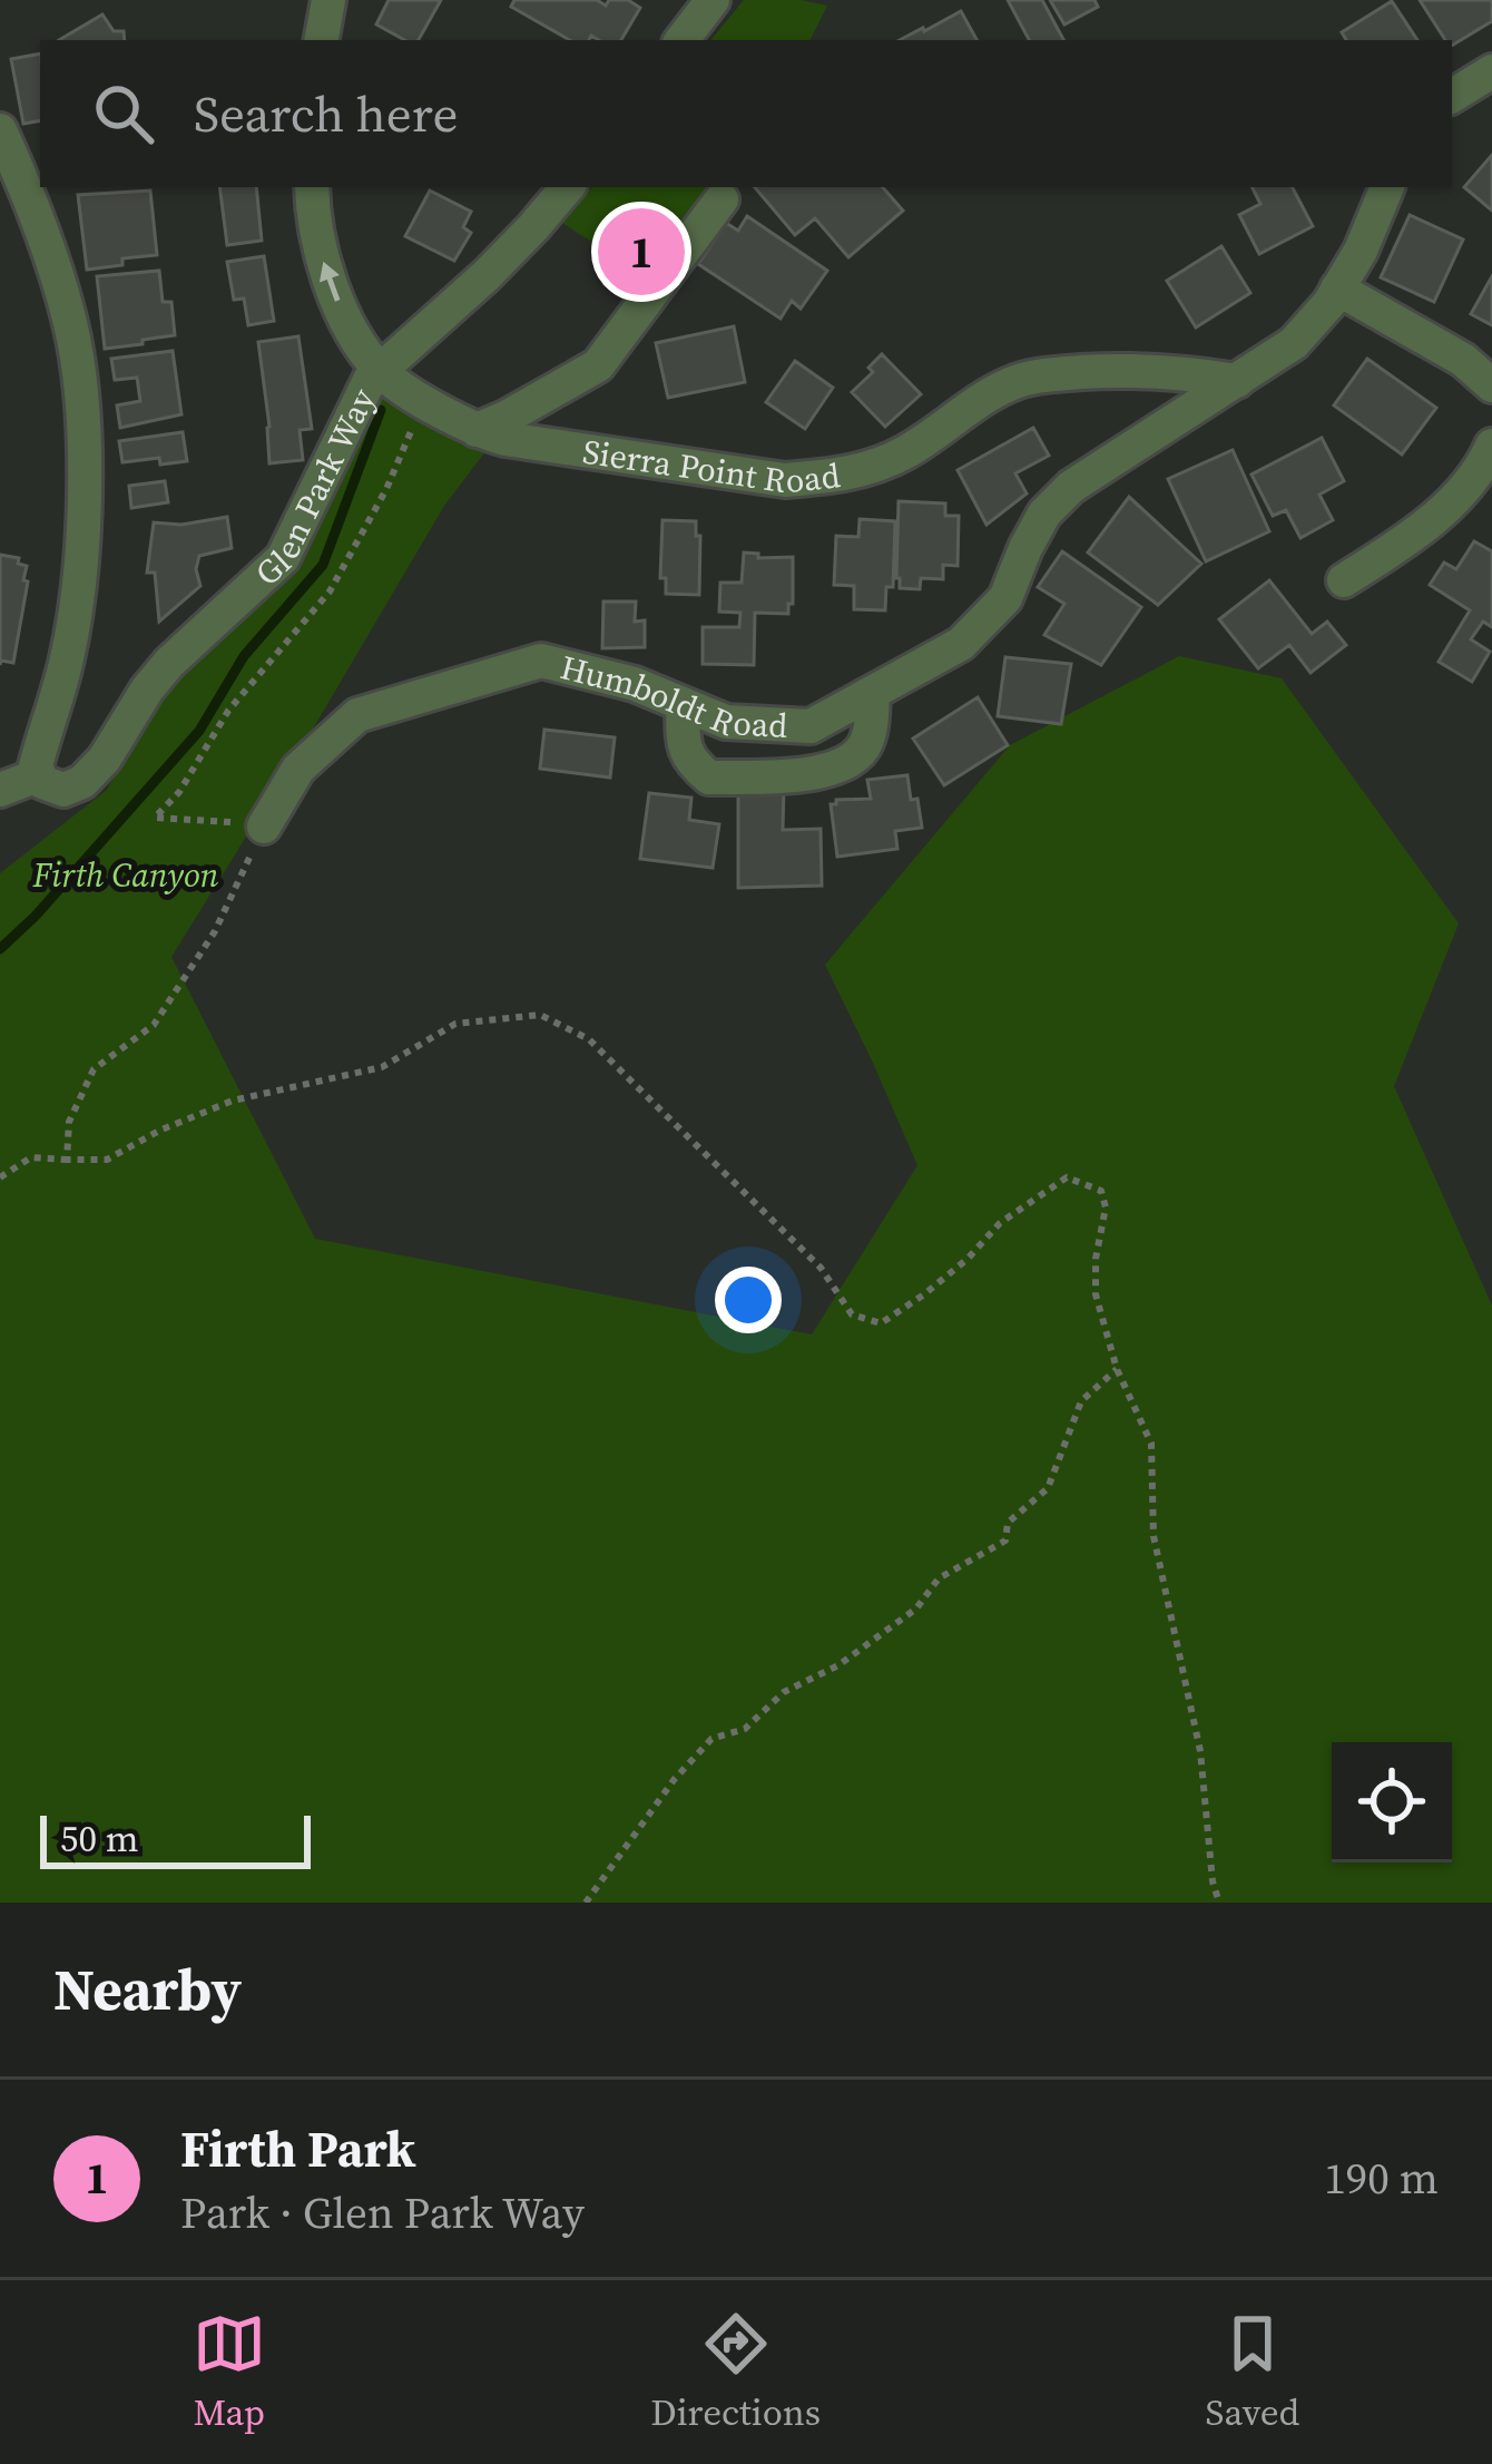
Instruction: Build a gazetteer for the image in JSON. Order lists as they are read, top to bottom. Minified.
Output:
{"streets":{"street":["Sierra Point Road","Glen Park Way","Humboldt Road"]},"crossings":[["Sierra Point Road","Glen Park Way"],["Sierra Point Road","Humboldt Road"]],"parks":["Firth Canyon"],"scale_bar":"50 m","page":{"search":"Search here","pins":"1","scale":"50 m","heading":"Nearby","list":[{"mark":"1","name":"Firth Park","note":"Park · Glen Park Way","value":"190 m"}],"nav":["Map","Directions","Saved"]}}
